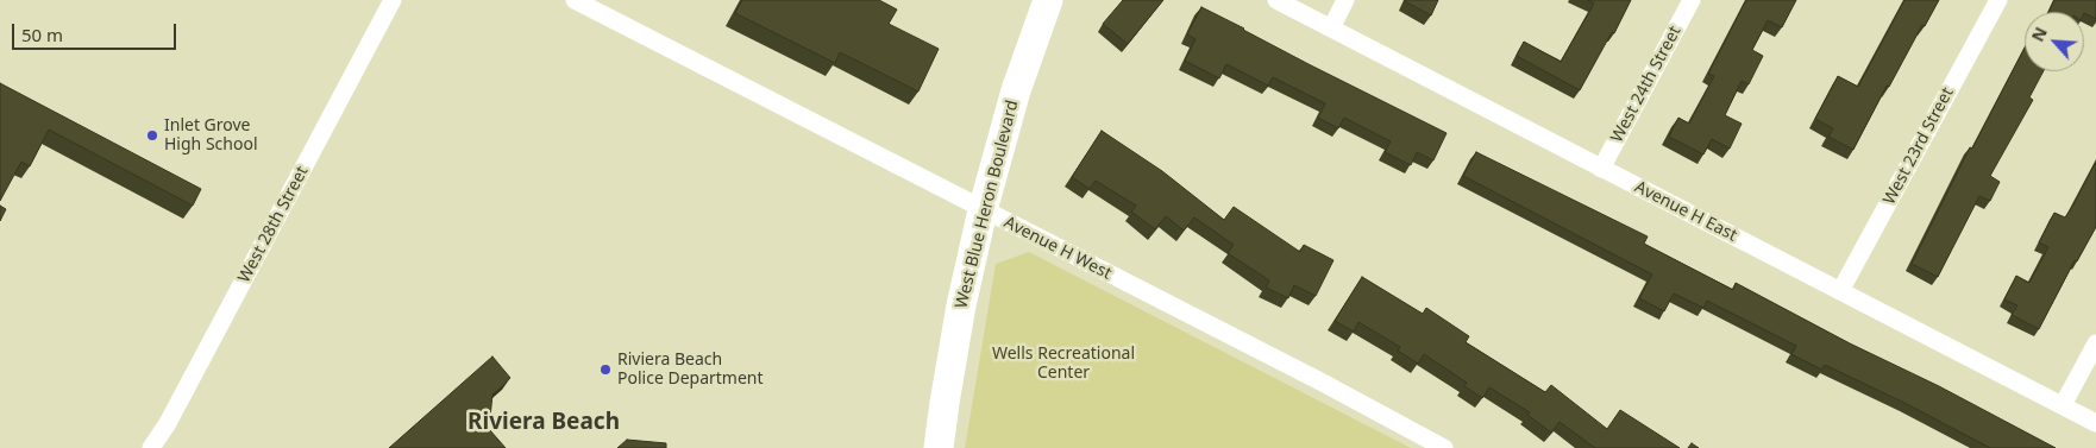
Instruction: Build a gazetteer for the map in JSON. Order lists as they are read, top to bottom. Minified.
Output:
{"streets":{"main road":["West Blue Heron Boulevard"],"street":["West 24th Street","West 23rd Street","Avenue H East","West 28th Street","Avenue H West"]},"crossings":[["West 24th Street","Avenue H East"],["West 23rd Street","Avenue H East"],["West Blue Heron Boulevard","Avenue H West"]],"districts":["Riviera Beach"],"parks":["Wells Recreational Center"],"places":["Inlet Grove High School","Riviera Beach Police Department"],"scale_bar":"50 m","north":"top left"}
